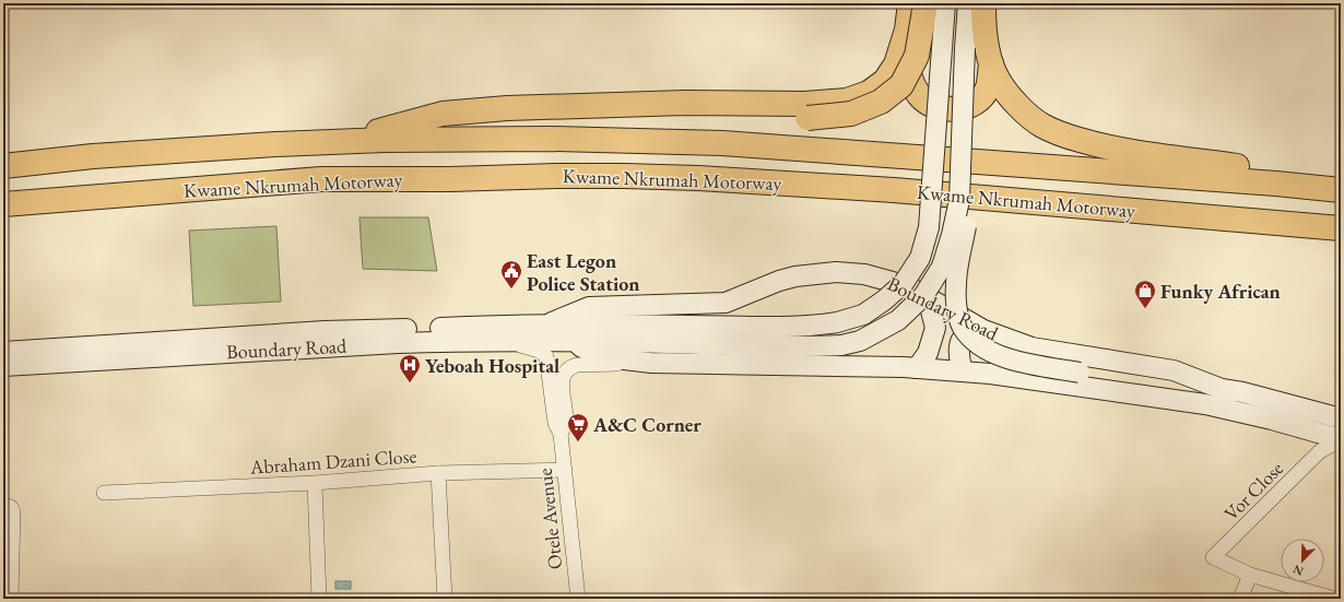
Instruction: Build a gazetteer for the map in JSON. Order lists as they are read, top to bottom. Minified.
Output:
{"streets":{"highway":["Kwame Nkrumah Motorway"],"main road":["Boundary Road"],"street":["Abraham Dzani Close","Vor Close","Otele Avenue"]},"crossings":[["Boundary Road","Vor Close"],["Boundary Road","Otele Avenue"],["Abraham Dzani Close","Otele Avenue"]],"places":{"public building":["East Legon Police Station"],"shop":["Funky African"],"hospital":["Yeboah Hospital"],"supermarket":["A&C Corner"]},"north":"bottom left"}
